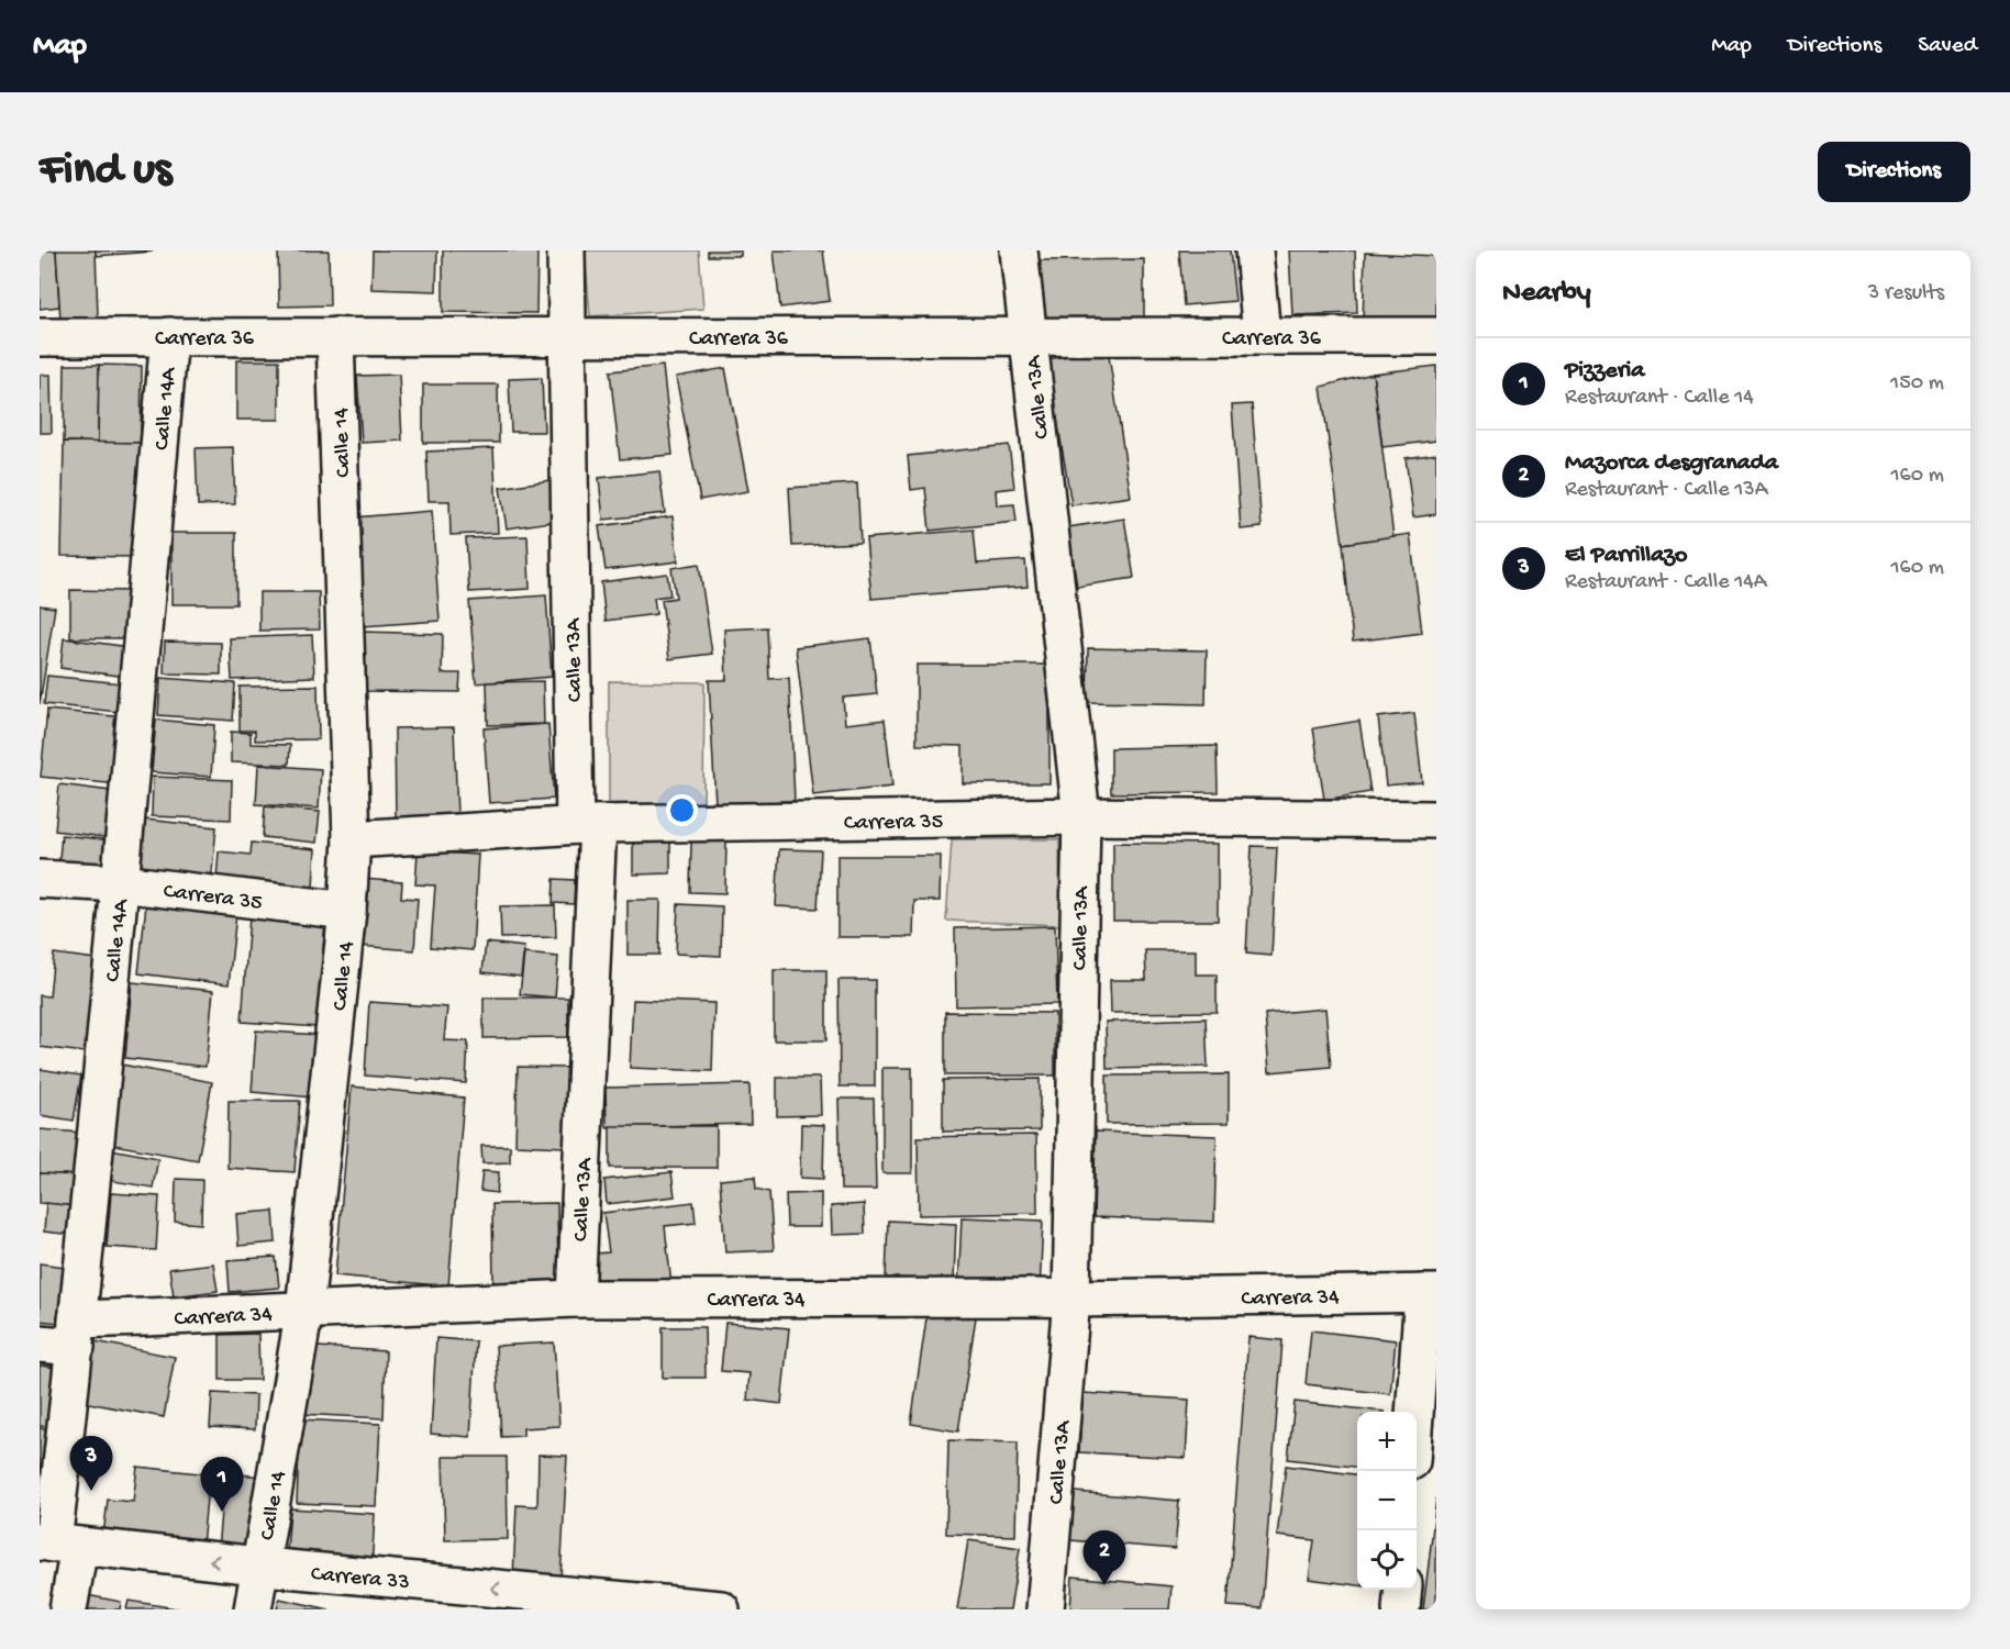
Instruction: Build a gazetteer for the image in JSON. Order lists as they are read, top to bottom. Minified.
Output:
{"streets":{"street":["Carrera 36","Calle 13A","Calle 14A","Calle 14","Carrera 35","Carrera 34","Carrera 33"]},"crossings":[["Carrera 36","Calle 13A"],["Carrera 36","Calle 14A"],["Carrera 36","Calle 14"],["Calle 13A","Carrera 35"],["Calle 13A","Carrera 34"],["Calle 14A","Carrera 35"],["Calle 14A","Carrera 34"],["Calle 14A","Carrera 33"],["Calle 14","Carrera 35"],["Calle 14","Carrera 34"],["Calle 14","Carrera 33"]],"one_way":["Carrera 33"],"page":{"header":"Map","nav":["Map","Directions","Saved"],"buttons":"Directions","title":"Find us","heading":["Nearby","3 results"],"list":[{"mark":"1","name":"Pizzeria","note":"Restaurant · Calle 14","value":"150 m"},{"mark":"2","name":"Mazorca desgranada","note":"Restaurant · Calle 13A","value":"160 m"},{"mark":"3","name":"El Parrillazo","note":"Restaurant · Calle 14A","value":"160 m"}],"map_buttons":["+","−"],"pins":["3","1","2"]}}
